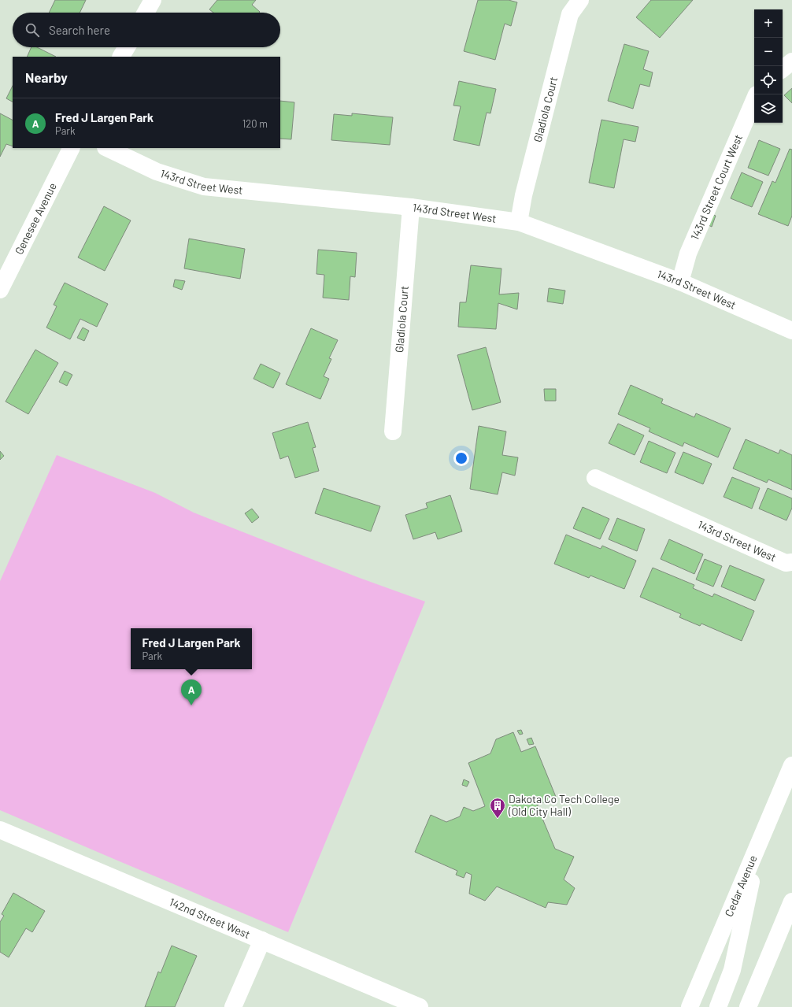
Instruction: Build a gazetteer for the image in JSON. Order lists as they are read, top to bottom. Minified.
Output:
{"streets":{"main road":["Gladiola Court","143rd Street West","143rd Street Court West","Genesee Avenue","Cedar Avenue","142nd Street West"]},"crossings":[["Gladiola Court","143rd Street West"],["143rd Street West","143rd Street Court West"]],"places":{"building":["Dakota Co Tech College (Old City Hall)"]},"page":{"map_buttons":["+","−"],"search":"Search here","heading":"Nearby","list":[{"mark":"A","name":"Fred J Largen Park","note":"Park","value":"120 m"}],"popup":["Fred J Largen Park","Park"],"pins":"A"}}
